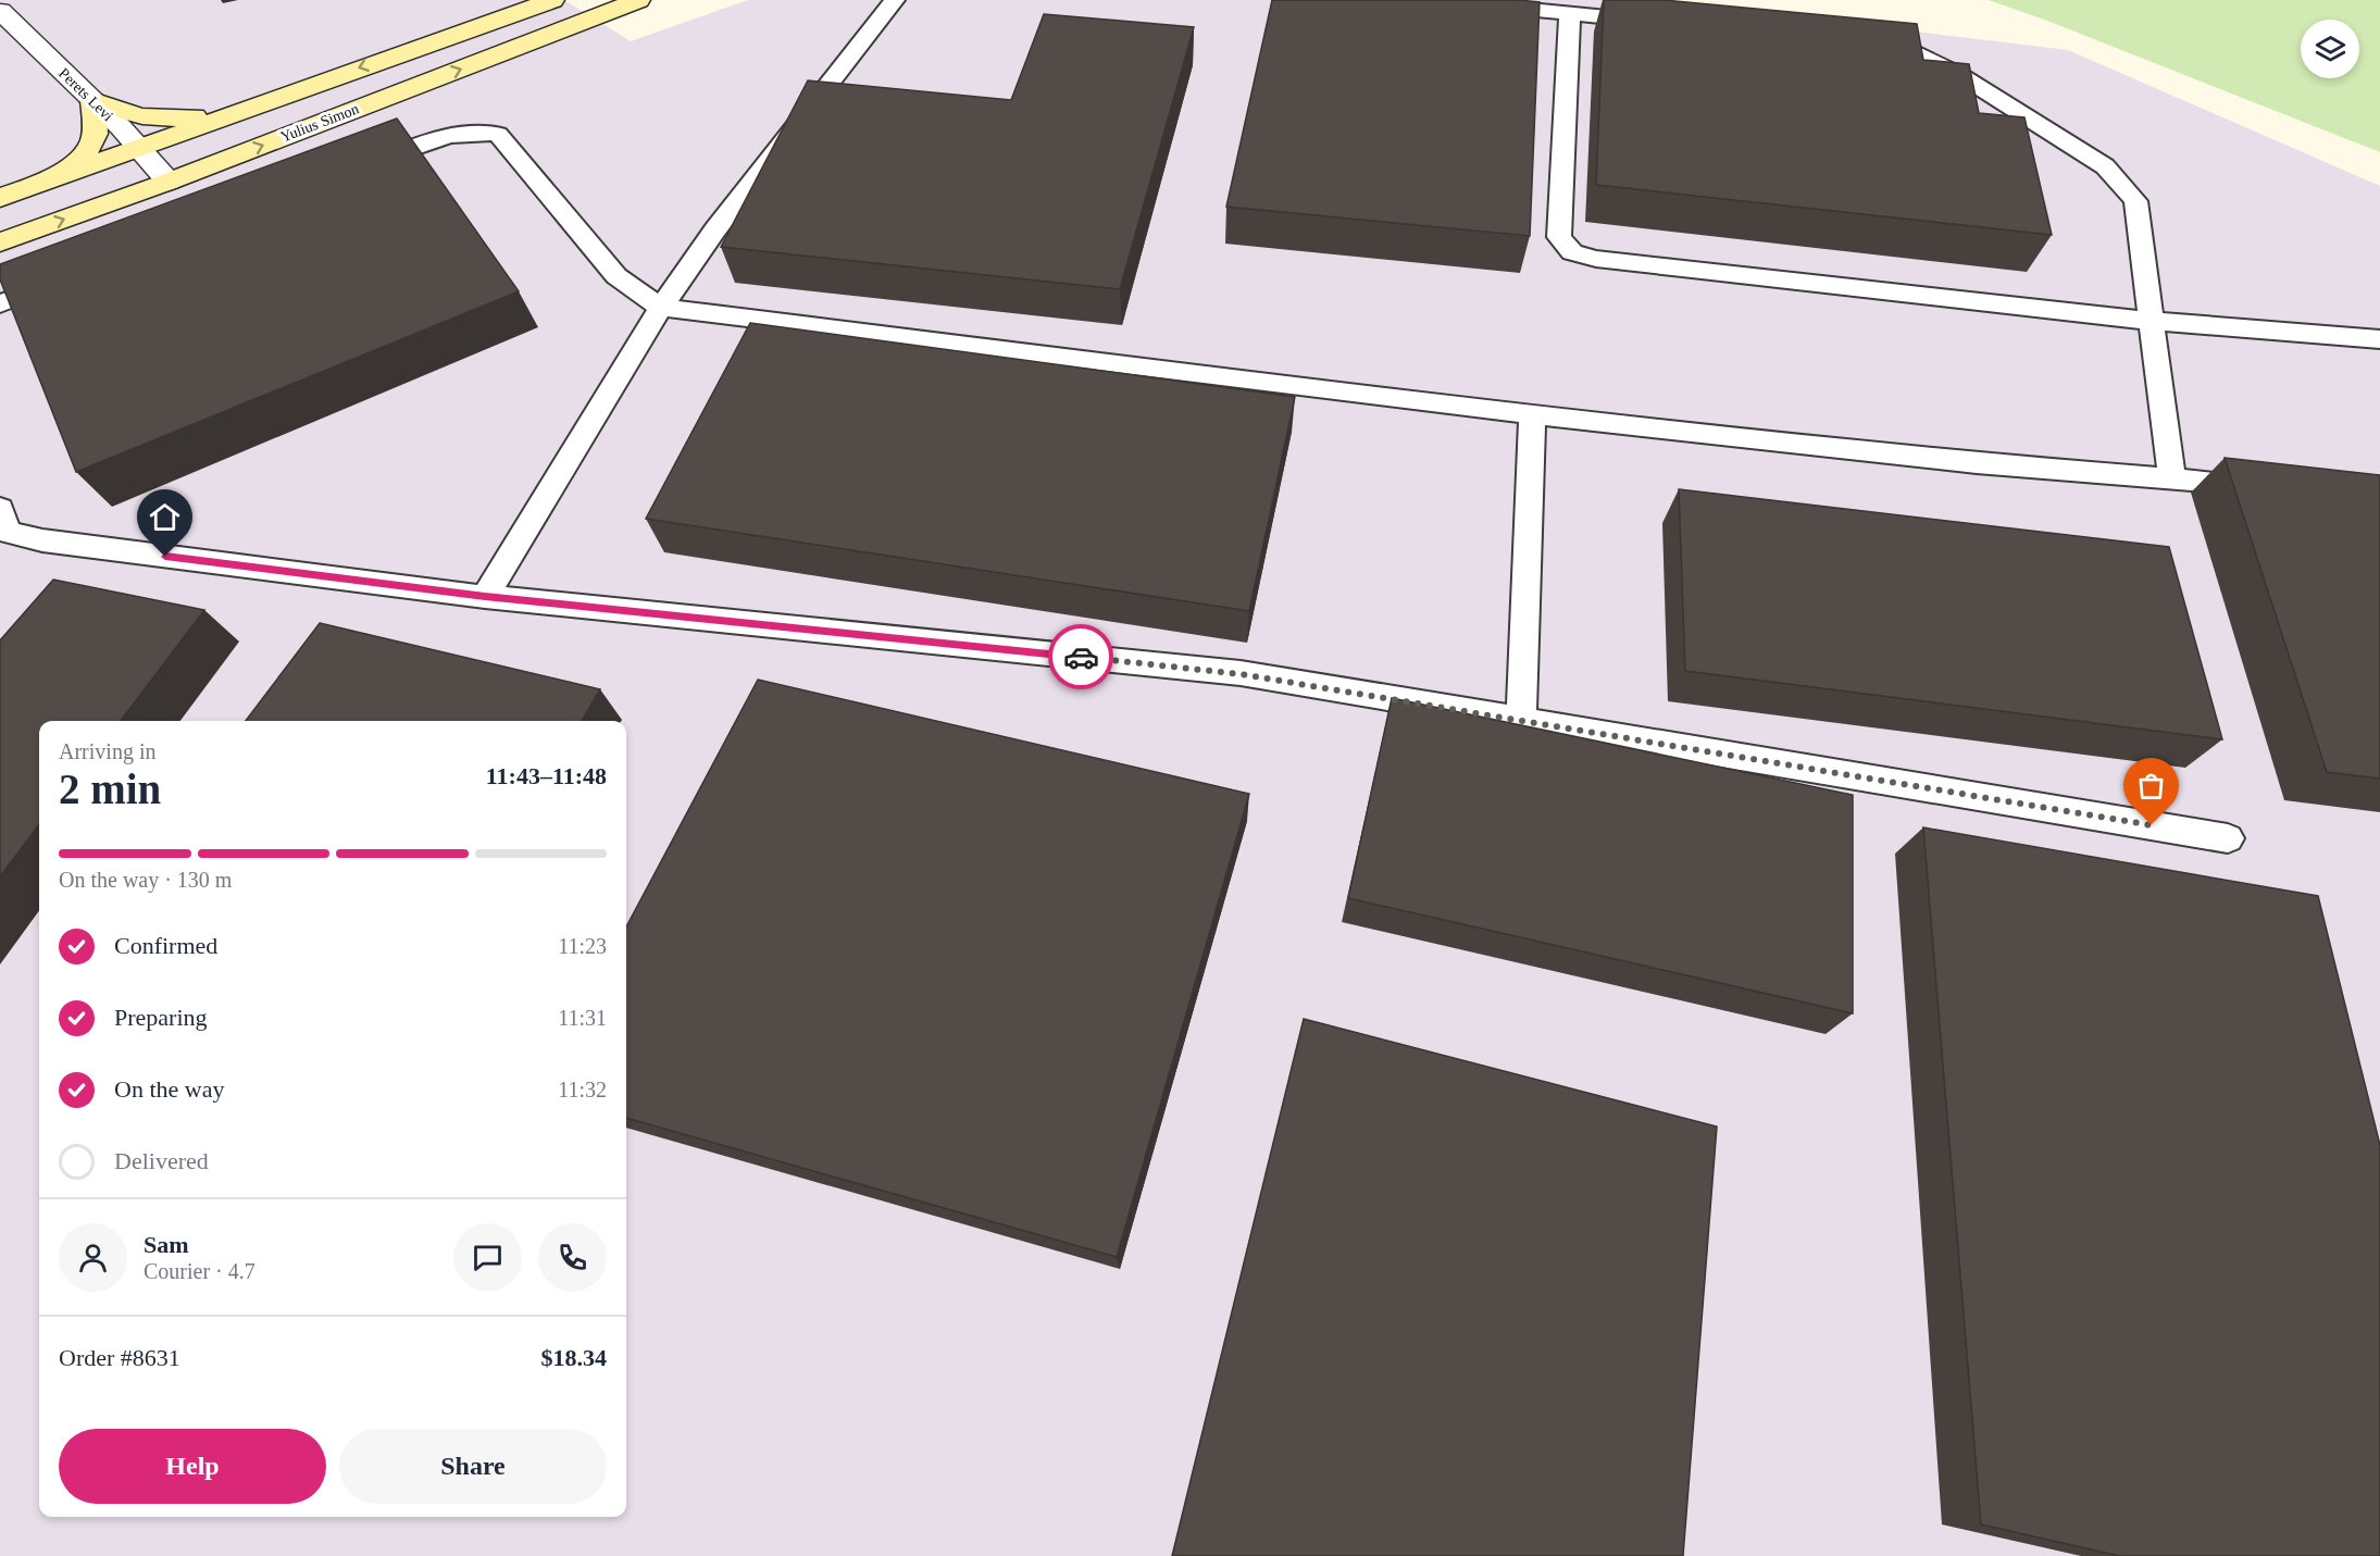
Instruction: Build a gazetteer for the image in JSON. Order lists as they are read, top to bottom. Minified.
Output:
{"streets":{"street":["Perets Levi","Yulius Simon"]},"crossings":[["Perets Levi","Yulius Simon"]],"page":{"heading":["2 min","Arriving in","11:43–11:48"],"panel":["Sam","Courier · 4.7","Order #8631","$18.34"],"bar":"On the way · 130 m","list":[["Confirmed","11:23"],["Preparing","11:31"],["On the way","11:32"],"Delivered"],"buttons":["Help","Share"]}}
